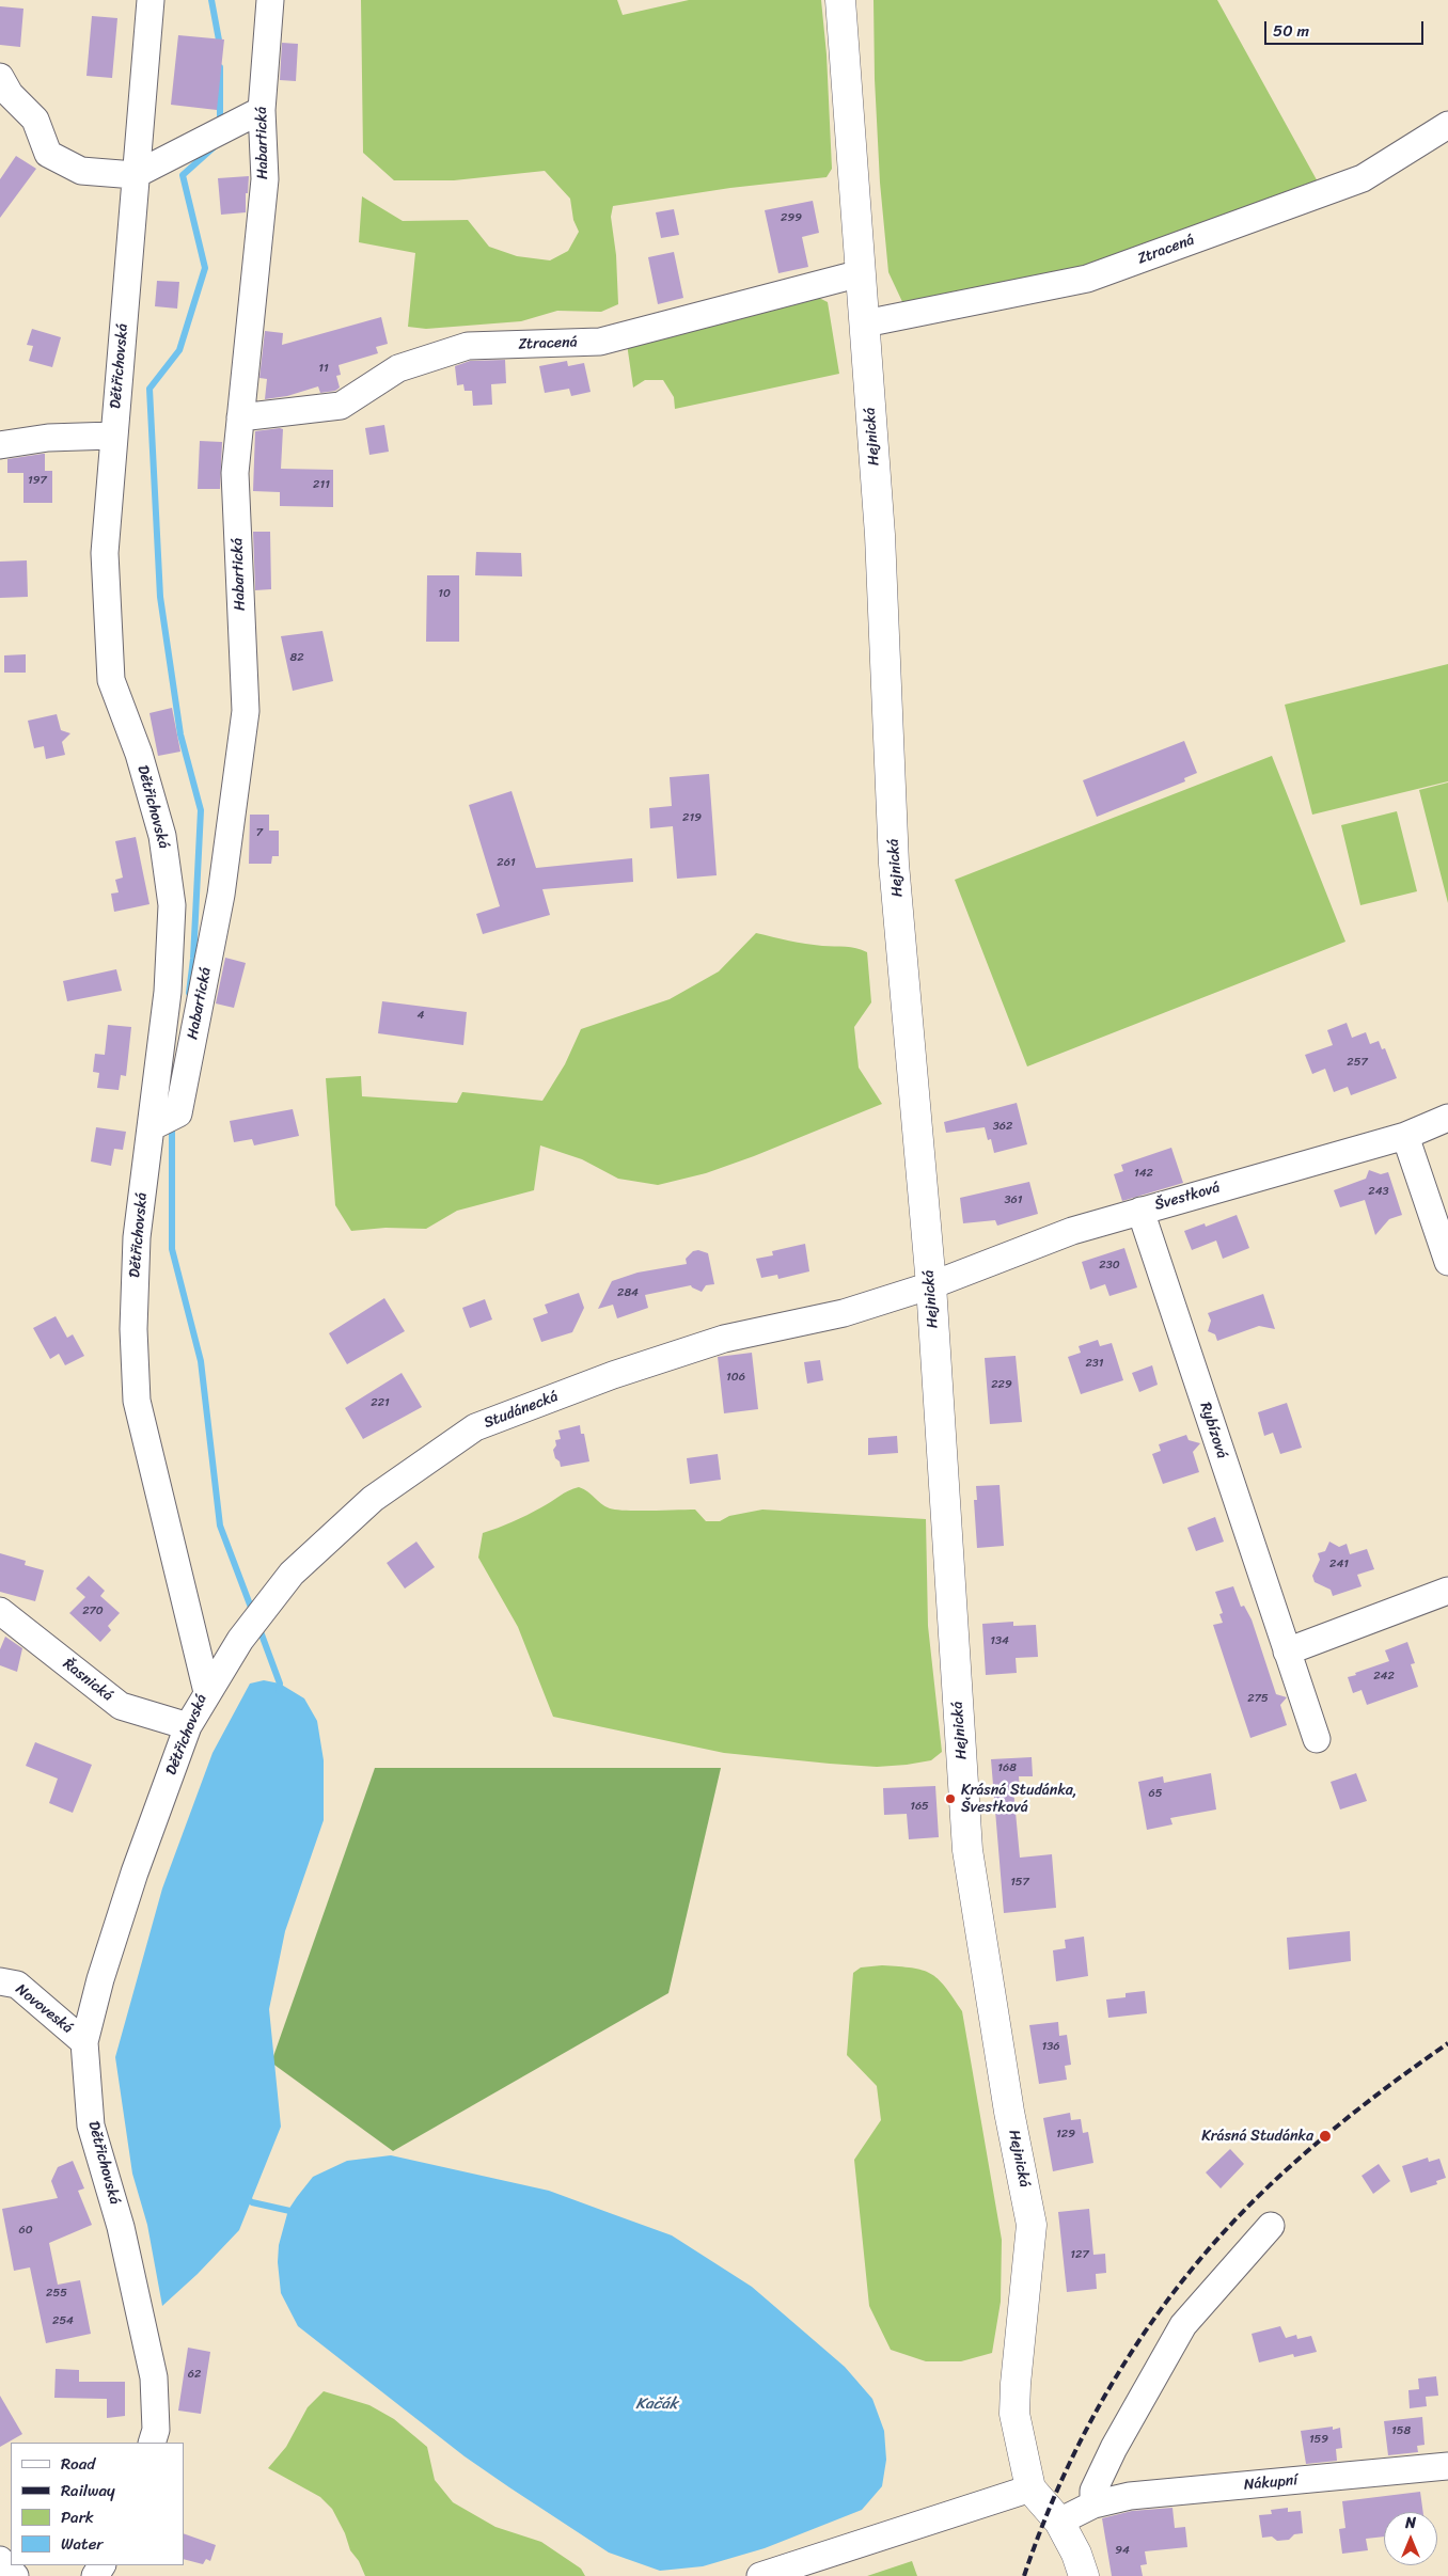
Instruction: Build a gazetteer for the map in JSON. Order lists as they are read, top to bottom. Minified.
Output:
{"streets":{"main road":["Hejnická"],"street":["Habartická","Ztracená","Dětřichovská","Švestková","Studánecká","Rybízová","Řasnická","Novoveská","Nákupní"]},"crossings":[["Habartická","Ztracená"],["Habartická","Dětřichovská"],["Ztracená","Hejnická"],["Dětřichovská","Studánecká"],["Dětřichovská","Řasnická"],["Dětřichovská","Novoveská"],["Hejnická","Švestková"],["Hejnická","Studánecká"],["Hejnická","Nákupní"],["Švestková","Studánecká"],["Švestková","Rybízová"]],"water":["Kačák"],"places":["Krásná Studánka, Švestková","Krásná Studánka"],"house_numbers":["299","11","197","211","10","82","219","7","261","4","257","362","142","243","361","230","284","231","106","229","221","241","270","134","242","275","168","65","165","157","136","129","60","127","255","254","62","158","159","94"],"legend":["Road","Railway","Park","Water"],"scale_bar":"50 m","north":"top"}
